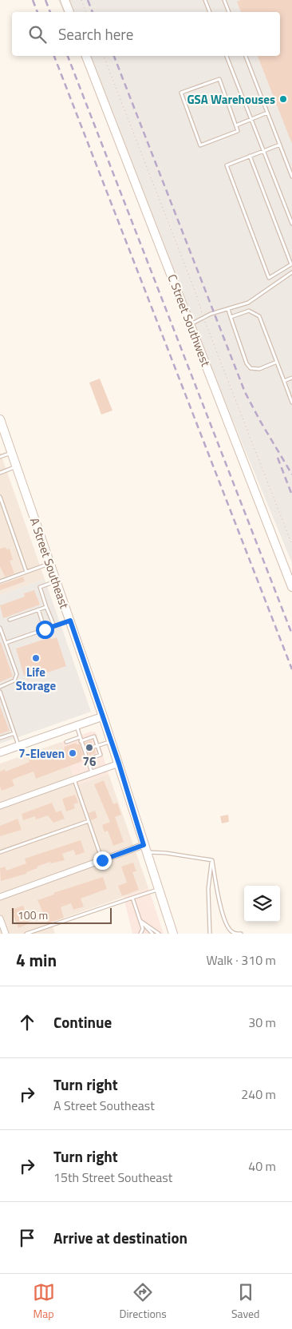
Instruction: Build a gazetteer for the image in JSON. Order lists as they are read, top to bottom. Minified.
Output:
{"streets":{"main road":["C Street Southwest","A Street Southeast"]},"places":["GSA Warehouses","Life Storage","76","7-Eleven"],"scale_bar":"100 m","page":{"search":"Search here","scale":"100 m","heading":["4 min","Walk · 310 m"],"list":[["Continue","30 m"],["Turn right","A Street Southeast","240 m"],["Turn right","15th Street Southeast","40 m"],"Arrive at destination"],"nav":["Map","Directions","Saved"]}}
